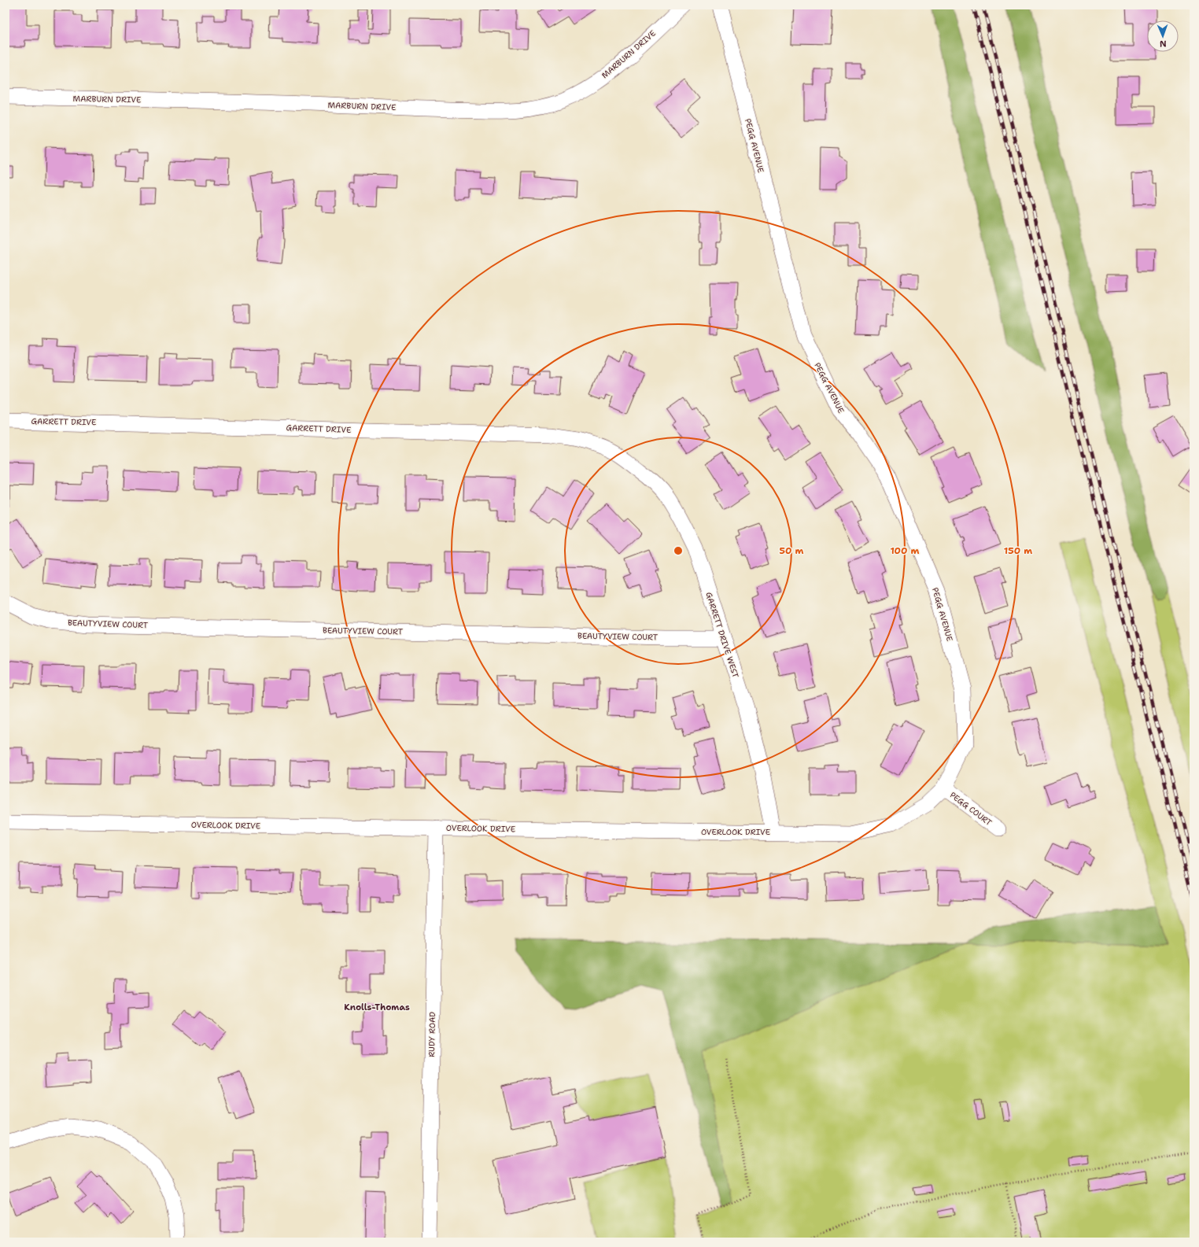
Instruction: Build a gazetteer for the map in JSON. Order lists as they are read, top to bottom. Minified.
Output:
{"streets":{"street":["MARBURN DRIVE","PEGG AVENUE","GARRETT DRIVE","BEAUTYVIEW COURT","GARRETT DRIVE WEST","PEGG COURT","OVERLOOK DRIVE","RUDY ROAD"]},"crossings":[["PEGG AVENUE","PEGG COURT"],["PEGG AVENUE","OVERLOOK DRIVE"],["GARRETT DRIVE","GARRETT DRIVE WEST"],["BEAUTYVIEW COURT","GARRETT DRIVE WEST"],["GARRETT DRIVE WEST","OVERLOOK DRIVE"],["PEGG COURT","OVERLOOK DRIVE"],["OVERLOOK DRIVE","RUDY ROAD"]],"districts":["Knolls-Thomas"],"north":"bottom","rings":["50 m","100 m","150 m"]}
